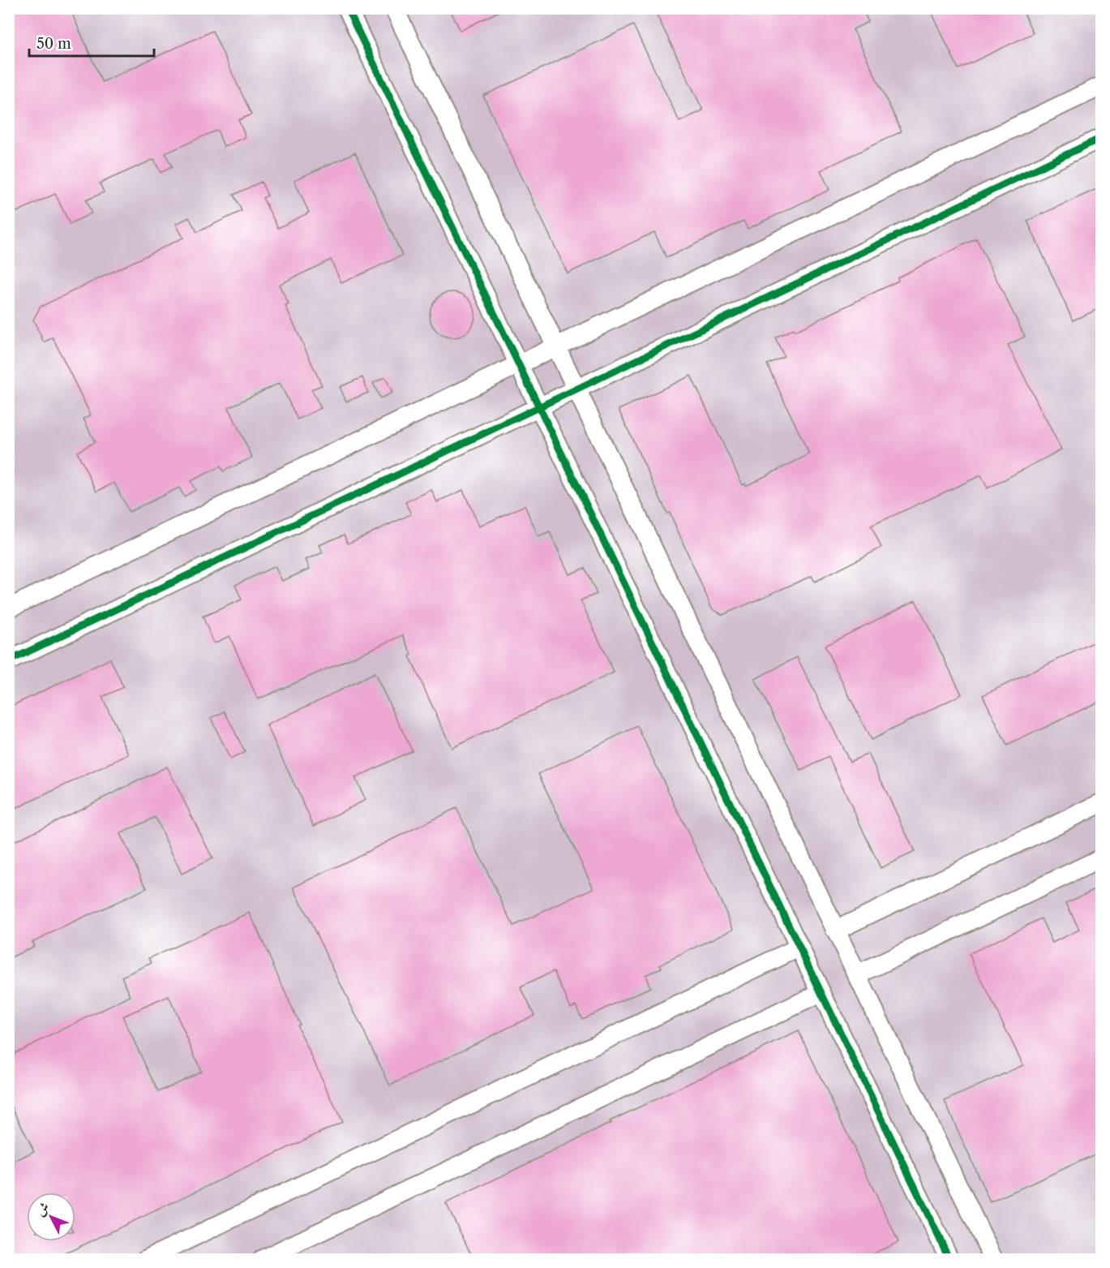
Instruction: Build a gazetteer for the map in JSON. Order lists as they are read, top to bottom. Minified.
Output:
{"scale_bar":"50 m","north":"top left"}
